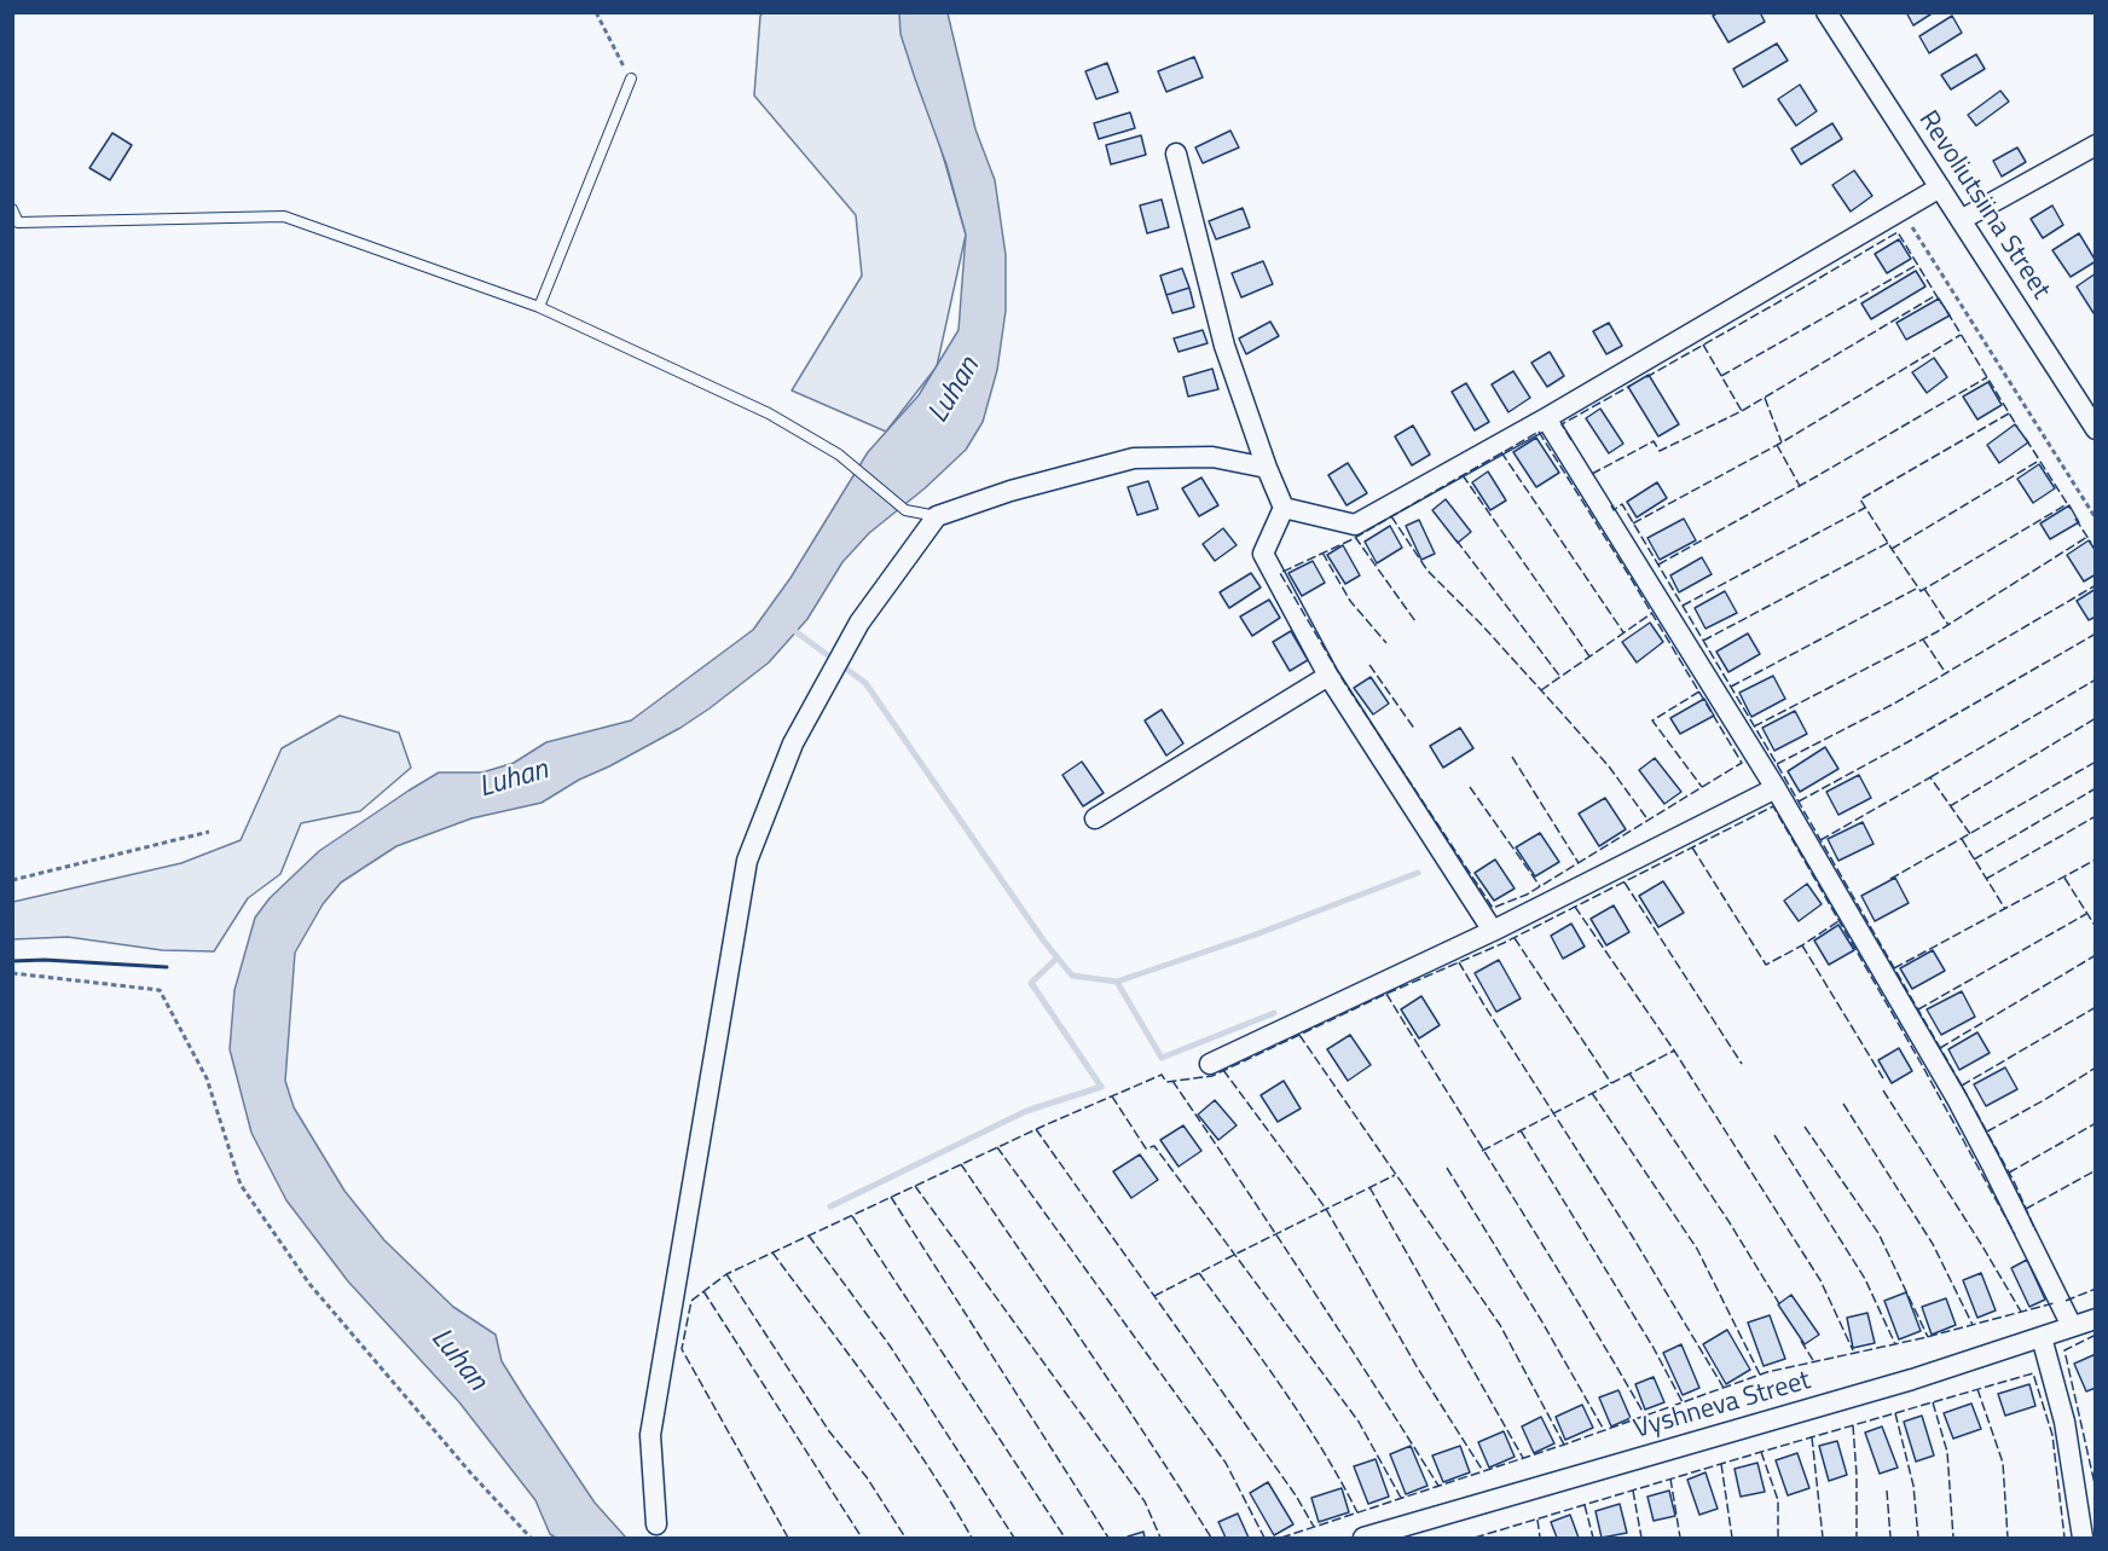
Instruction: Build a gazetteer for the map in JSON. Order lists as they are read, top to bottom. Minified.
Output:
{"streets":{"street":["Revoliutsiina Street","Vyshneva Street"]},"water":["Luhan"]}
